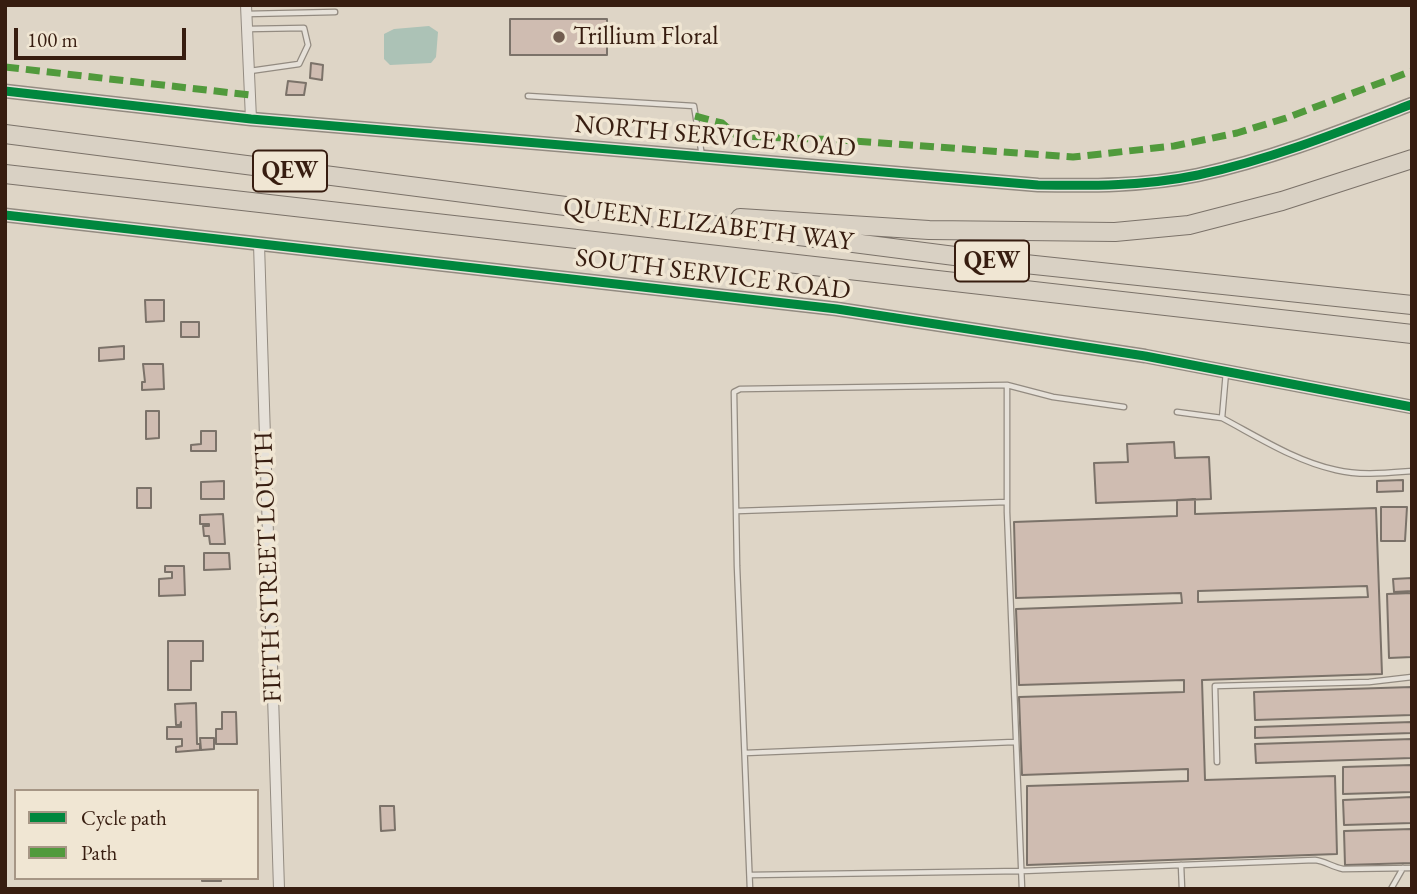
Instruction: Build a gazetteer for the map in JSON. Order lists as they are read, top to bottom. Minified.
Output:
{"streets":{"highway":["QEW","QUEEN ELIZABETH WAY"],"street":["NORTH SERVICE ROAD","SOUTH SERVICE ROAD","FIFTH STREET LOUTH"]},"crossings":[["SOUTH SERVICE ROAD","FIFTH STREET LOUTH"]],"places":["Trillium Floral"],"legend":["Cycle path","Path"],"scale_bar":"100 m"}
